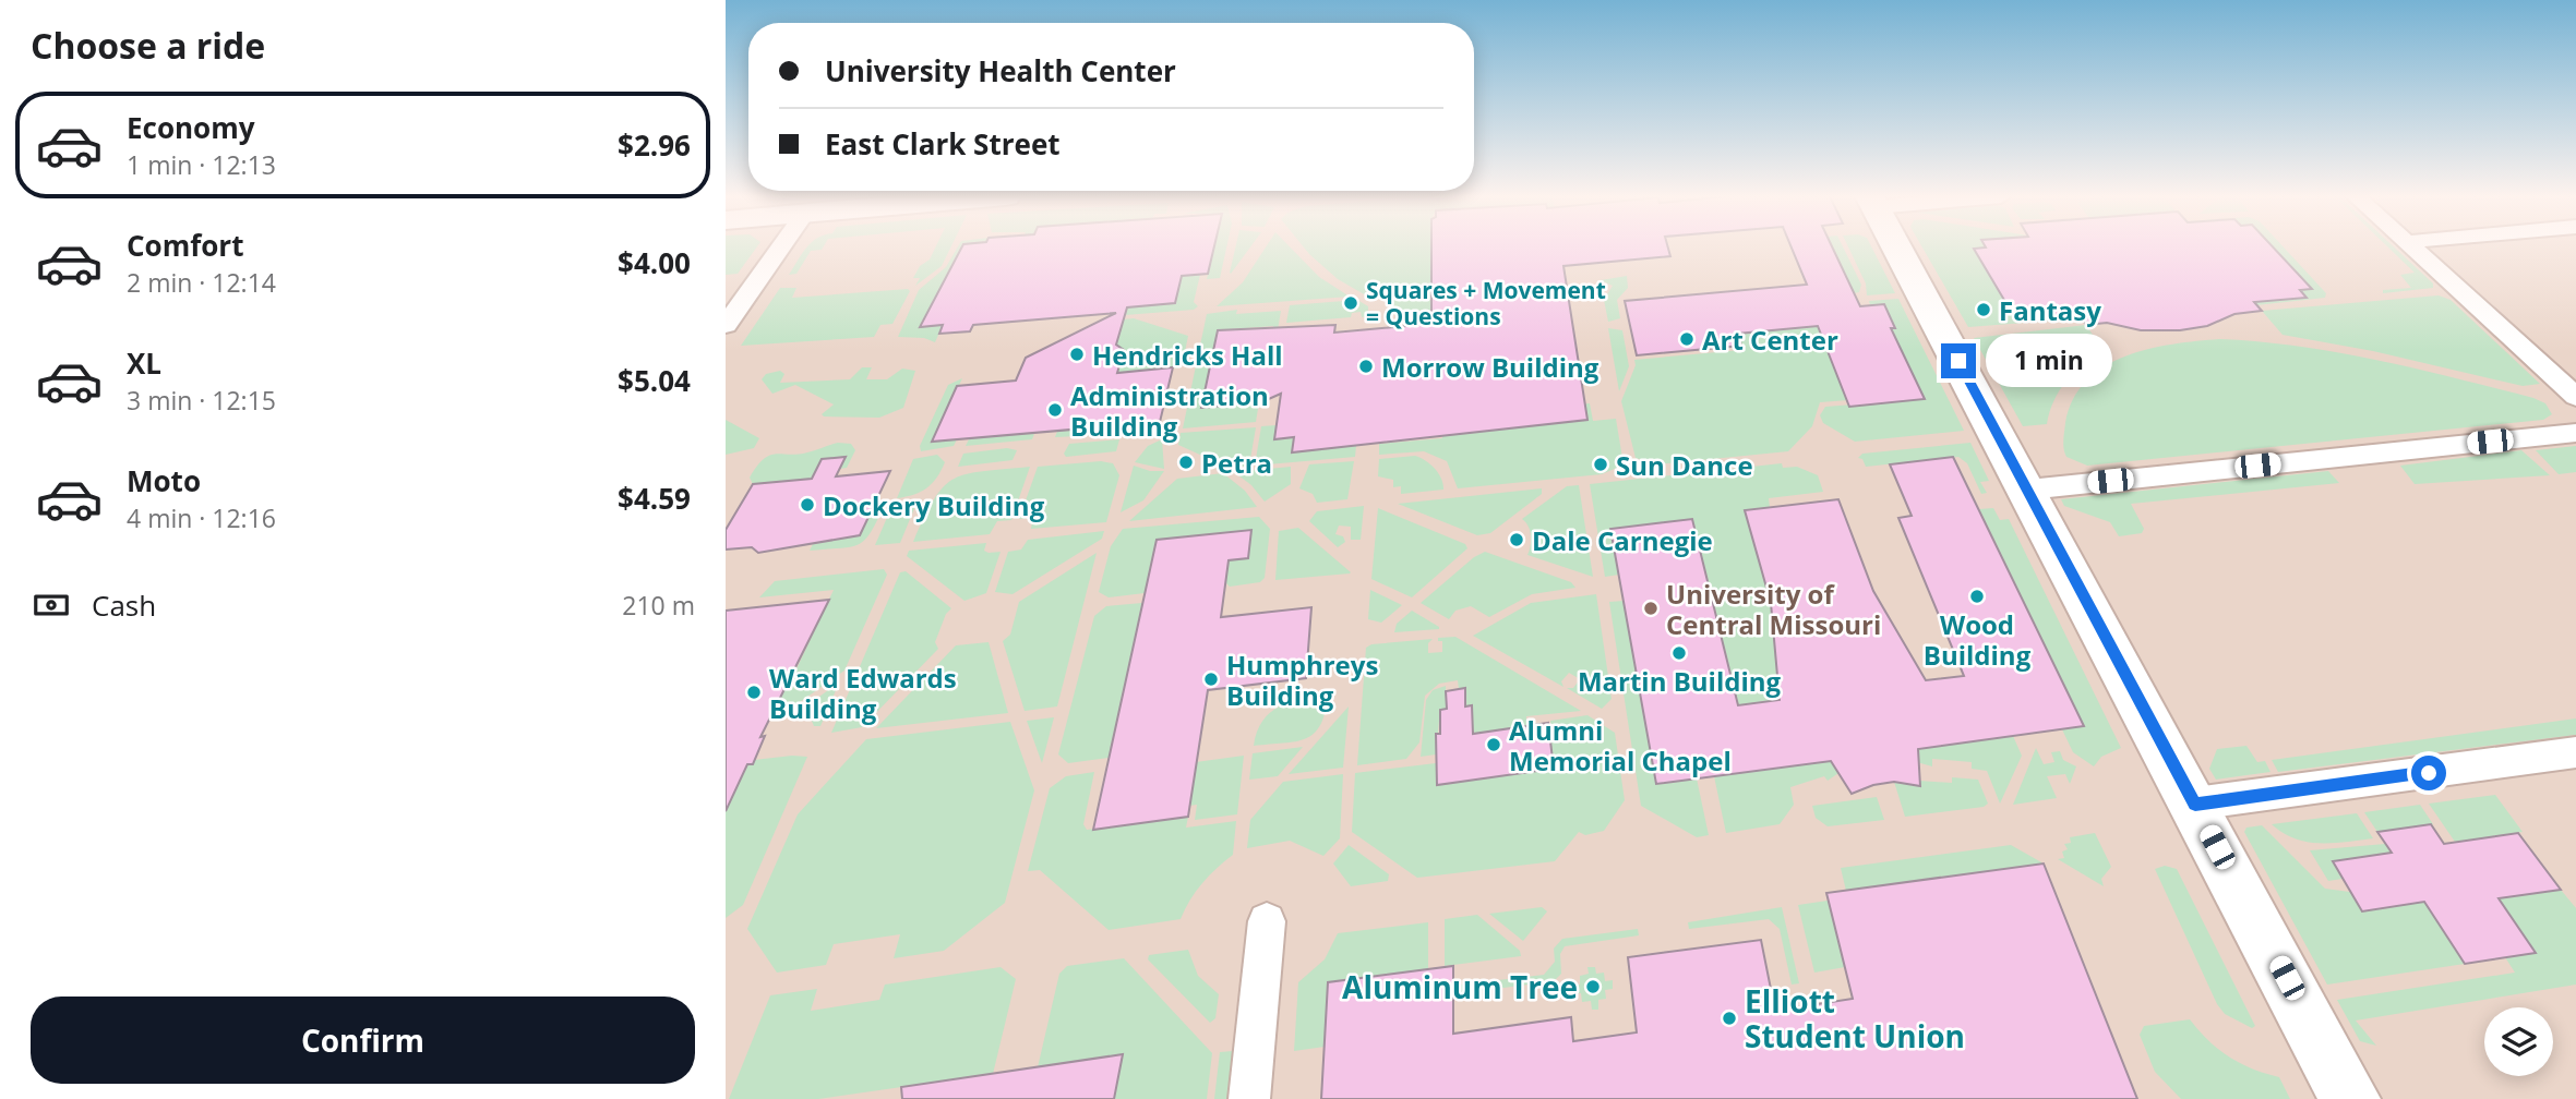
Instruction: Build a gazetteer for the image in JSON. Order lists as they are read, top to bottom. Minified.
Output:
{"places":["Squares + Movement = Questions","Fantasy","Art Center","Hendricks Hall","Morrow Building","Administration Building","Petra","Sun Dance","Dockery Building","Dale Carnegie","Wood Building","University of Central Missouri","Martin Building","Humphreys Building","Ward Edwards Building","Alumni Memorial Chapel","Aluminum Tree","Elliott Student Union"],"page":{"heading":"Choose a ride","banner":["University Health Center","East Clark Street"],"list":[{"name":"Economy","note":"1 min · 12:13","value":"$2.96"},{"name":"Comfort","note":"2 min · 12:14","value":"$4.00"},{"name":"XL","note":"3 min · 12:15","value":"$5.04"},{"name":"Moto","note":"4 min · 12:16","value":"$4.59"}],"bubble":"1 min","pay":["Cash","210 m"],"buttons":"Confirm"}}
